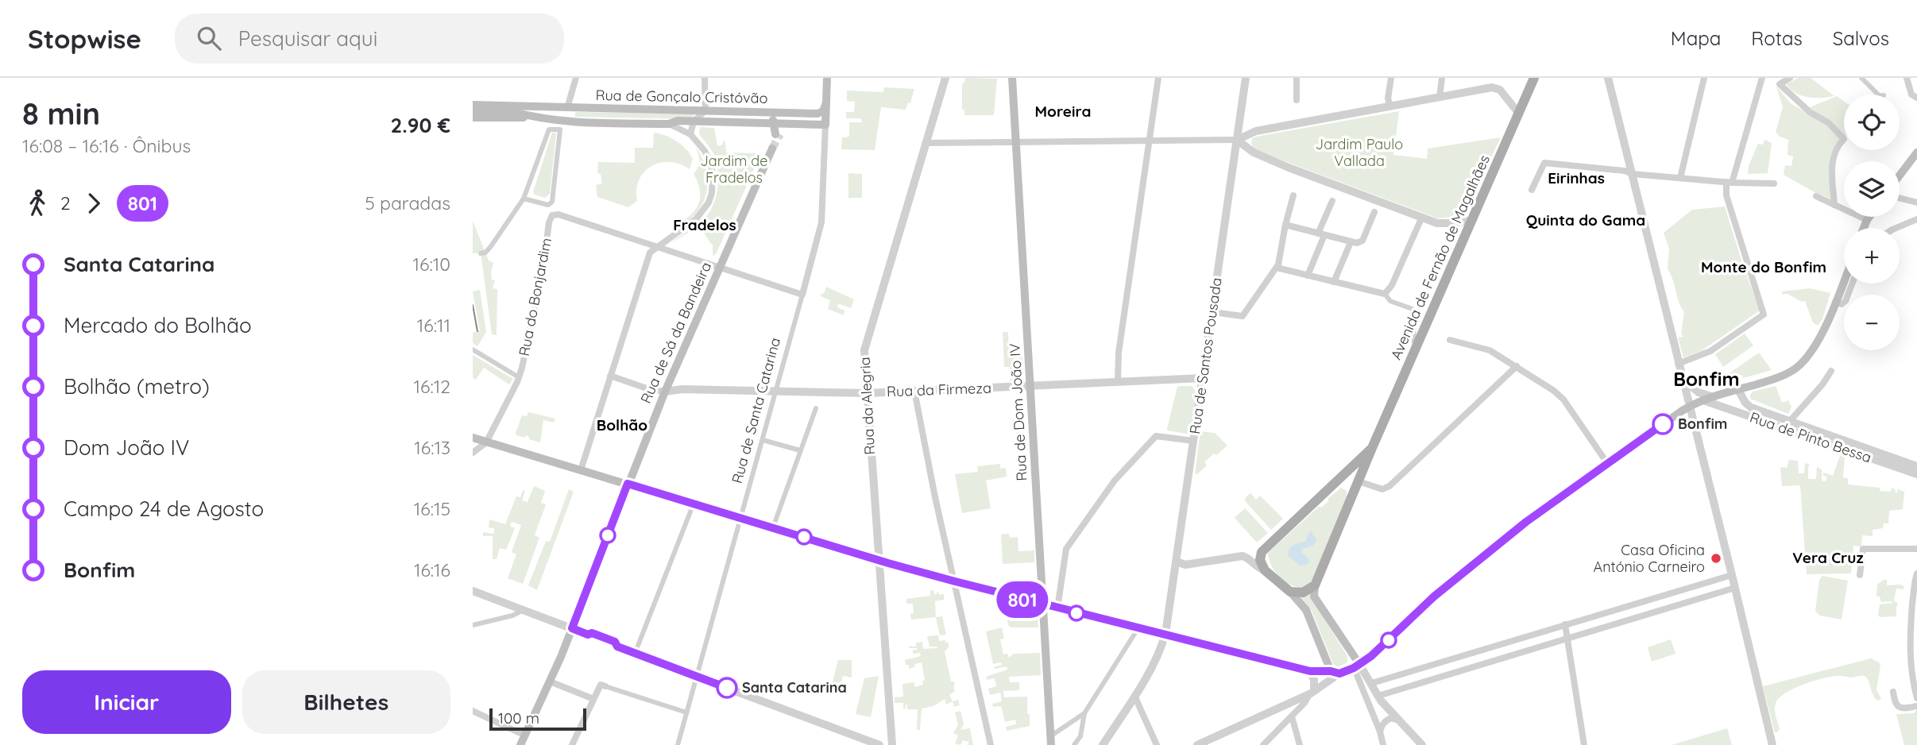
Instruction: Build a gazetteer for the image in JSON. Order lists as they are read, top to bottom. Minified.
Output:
{"streets":{"main road":["Rua de Gonçalo Cristóvão","Avenida de Fernão de Magalhães","Rua de Sá da Bandeira","Rua de Santa Catarina","Rua de Dom João IV"],"street":["Rua do Bonjardim","Rua de Santos Pousada","Rua da Firmeza","Rua da Alegria","Rua de Pinto Bessa"]},"crossings":[["Rua de Gonçalo Cristóvão","Rua de Santa Catarina"],["Rua de Sá da Bandeira","Rua da Firmeza"],["Rua de Santos Pousada","Rua da Firmeza"],["Rua da Firmeza","Rua da Alegria"],["Rua da Firmeza","Rua de Santa Catarina"],["Rua da Firmeza","Rua de Dom João IV"]],"districts":["Moreira","Eirinhas","Quinta do Gama","Fradelos","Monte do Bonfim","Bonfim","Bolhão","Vera Cruz"],"parks":["Jardim Paulo Vallada","Jardim de Fradelos"],"places":["Bonfim","Casa Oficina António Carneiro","Santa Catarina"],"lines":["bus line 801"],"scale_bar":"100 m","page":{"header":"Stopwise","search":"Pesquisar aqui","nav":["Mapa","Rotas","Salvos"],"heading":["8 min","16:08 – 16:16 · Ônibus","2.90 €"],"on_map":"801","map_buttons":["+","−"],"legs":["2","801","5 paradas"],"list":[{"name":"Santa Catarina","value":"16:10"},{"name":"Mercado do Bolhão","value":"16:11"},{"name":"Bolhão (metro)","value":"16:12"},{"name":"Dom João IV","value":"16:13"},{"name":"Campo 24 de Agosto","value":"16:15"},{"name":"Bonfim","value":"16:16"}],"buttons":["Iniciar","Bilhetes"],"scale":"100 m"}}
